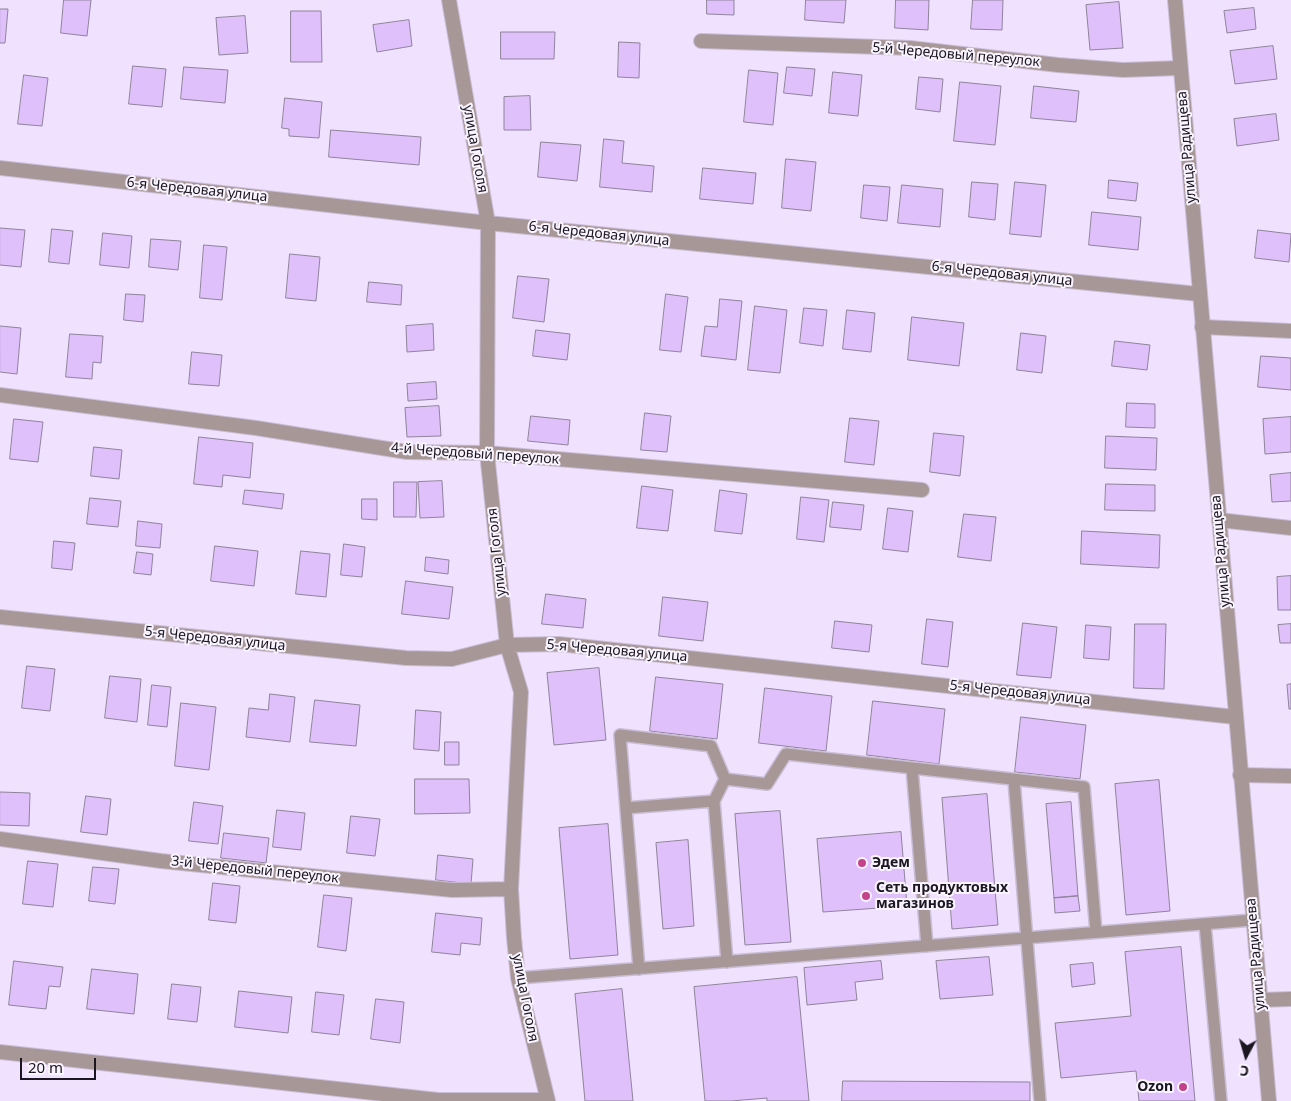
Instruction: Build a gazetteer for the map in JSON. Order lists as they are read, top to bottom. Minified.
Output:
{"streets":{"street":["5-й Чередовый переулок","улица Радищева","улица Гоголя","6-я Чередовая улица","4-й Чередовый переулок","5-я Чередовая улица","3-й Чередовый переулок"]},"crossings":[["5-й Чередовый переулок","улица Радищева"],["улица Радищева","6-я Чередовая улица"],["улица Радищева","5-я Чередовая улица"],["улица Гоголя","6-я Чередовая улица"],["улица Гоголя","4-й Чередовый переулок"],["улица Гоголя","5-я Чередовая улица"],["улица Гоголя","3-й Чередовый переулок"]],"places":["Эдем","Сеть продуктовых магазинов","Ozon"],"scale_bar":"20 m","north":"bottom"}
